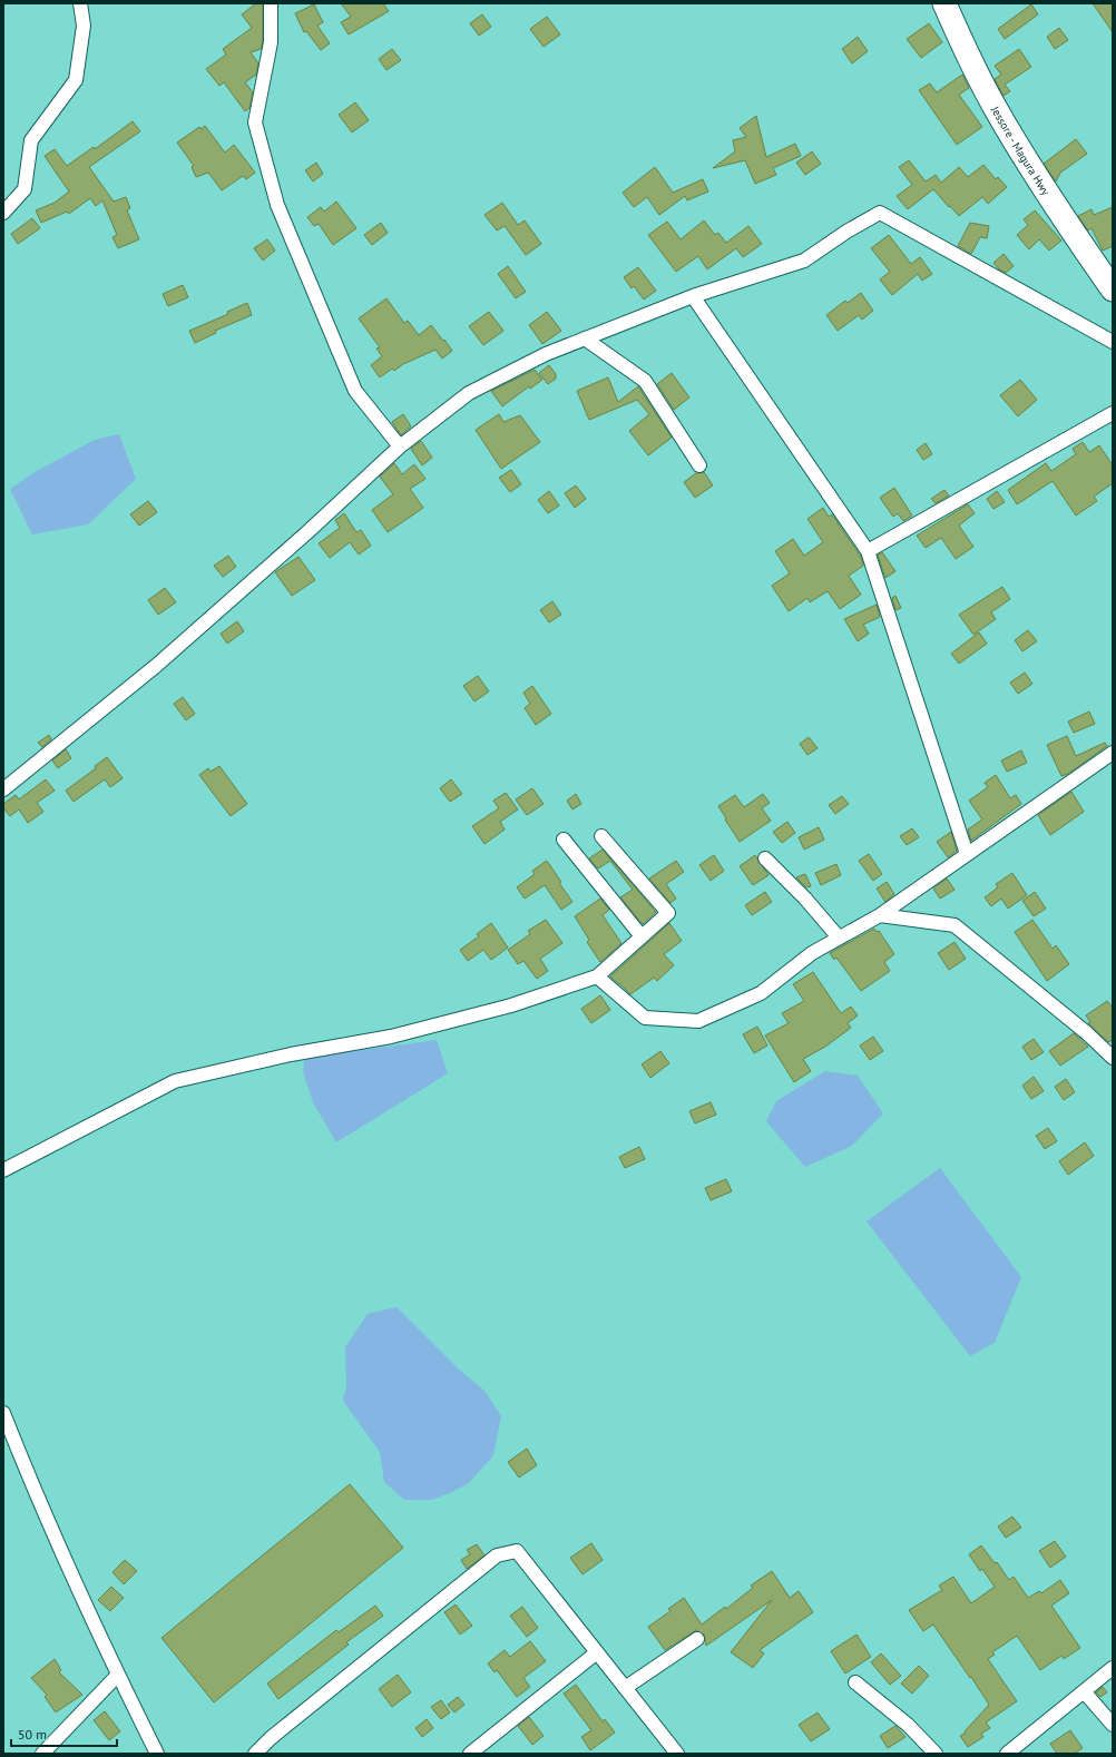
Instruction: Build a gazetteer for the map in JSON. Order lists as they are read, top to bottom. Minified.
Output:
{"streets":{"highway":["Jessore - Magura Hwy"]},"scale_bar":"50 m"}
